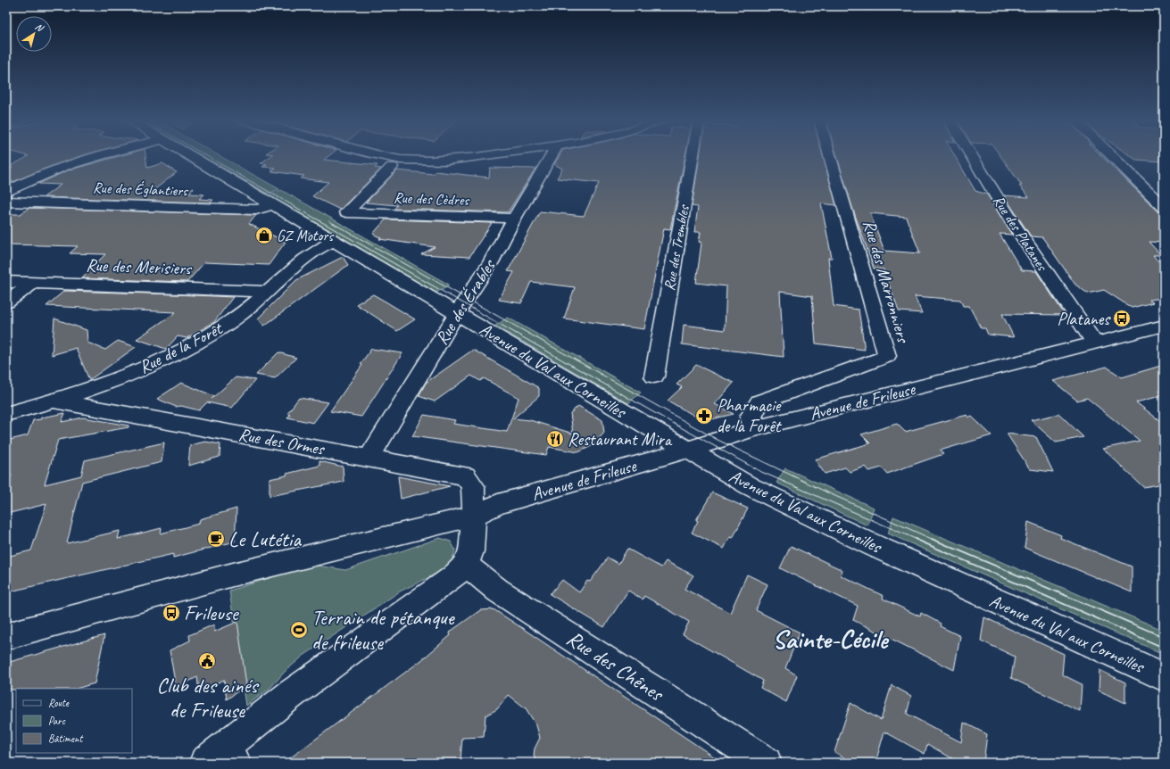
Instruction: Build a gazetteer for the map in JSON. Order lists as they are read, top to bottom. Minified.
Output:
{"streets":{"street":["Rue des Églantiers","Rue des Cèdres","Rue des Platanes","Rue des Trembles","Rue des Merisiers","Rue des Marronniers","Rue des Érables","Rue de la Forêt","Avenue du Val aux Corneilles","Avenue de Frileuse","Rue des Ormes","Rue des Chênes"]},"crossings":[["Rue des Églantiers","Avenue du Val aux Corneilles"],["Rue des Cèdres","Rue des Érables"],["Rue des Platanes","Avenue de Frileuse"],["Rue des Merisiers","Rue de la Forêt"],["Rue des Marronniers","Avenue de Frileuse"],["Rue des Érables","Avenue du Val aux Corneilles"],["Rue des Érables","Rue des Ormes"],["Rue de la Forêt","Avenue du Val aux Corneilles"],["Rue de la Forêt","Rue des Ormes"],["Avenue du Val aux Corneilles","Avenue de Frileuse"],["Avenue de Frileuse","Rue des Ormes"]],"districts":["Sainte-Cécile"],"places":{"shop":["GZ Motors"],"bus stop":["Platanes","Frileuse"],"pharmacy":["Pharmacie de la Forêt"],"restaurant":["Restaurant Mira"],"cafe":["Le Lutétia"],"sports":["Terrain de pétanque de frileuse"],"public building":["Club des ainés de Frileuse"]},"legend":["Route","Parc","Bâtiment"],"north":"top right"}
